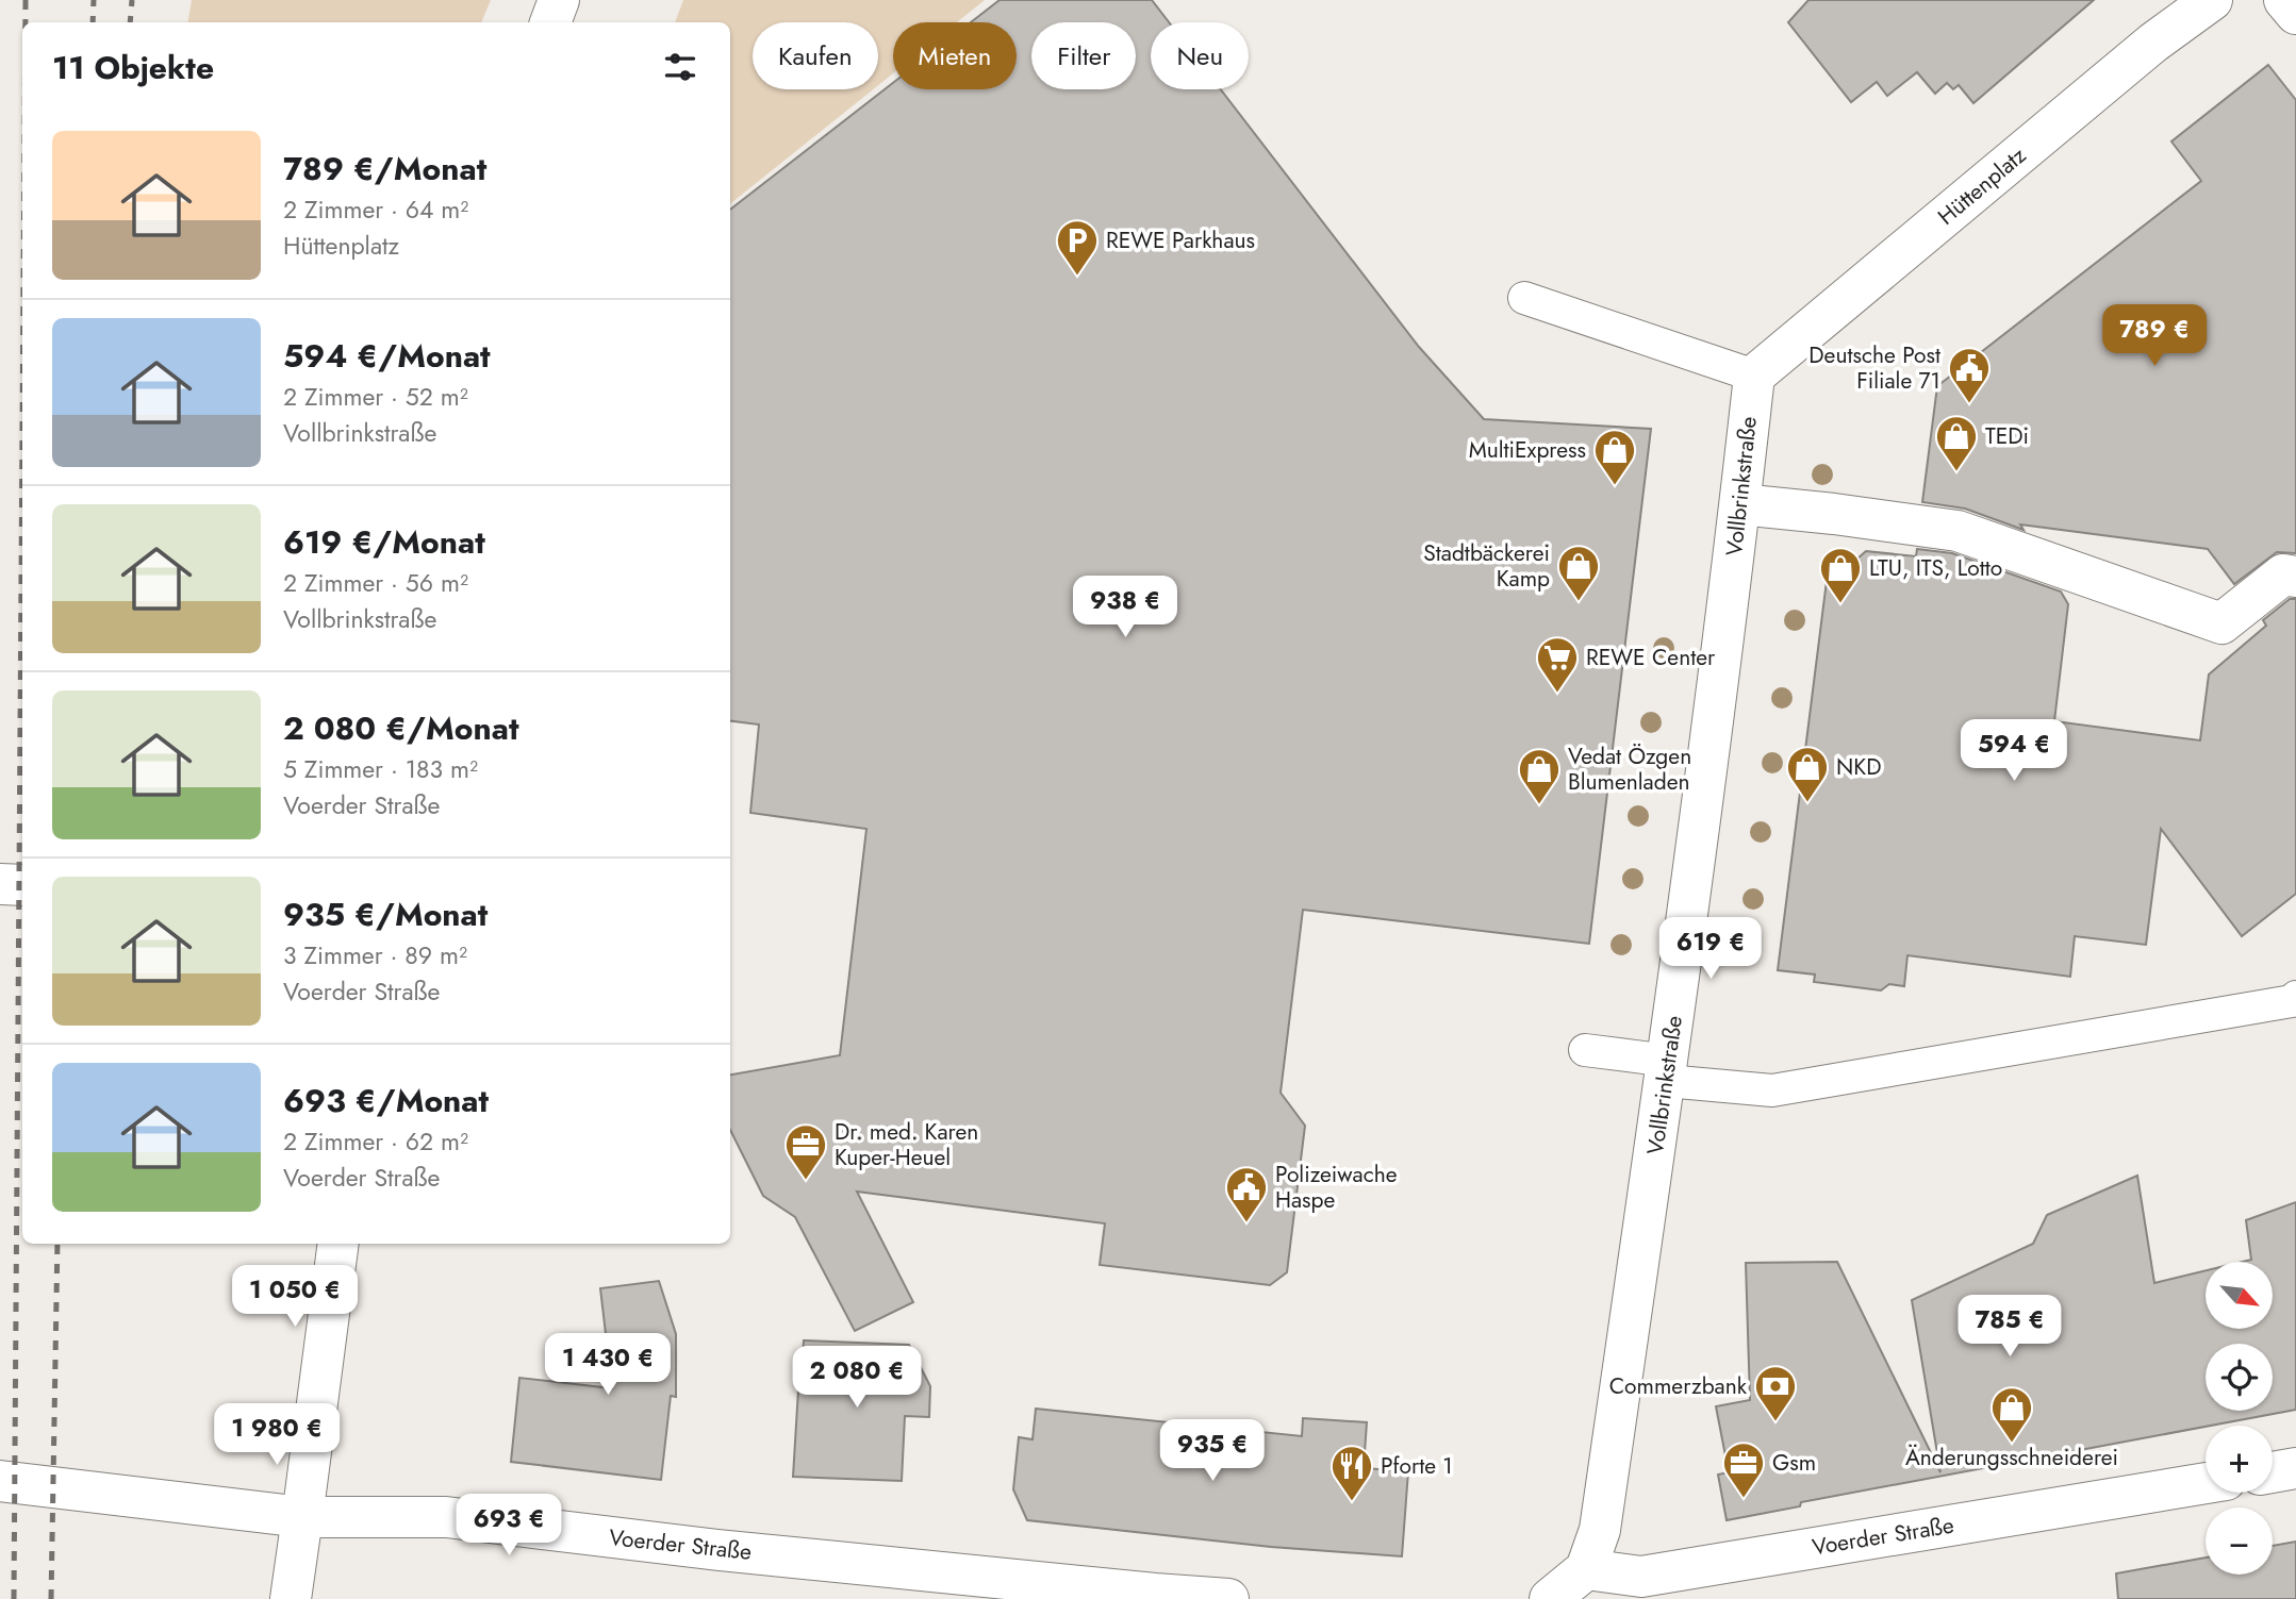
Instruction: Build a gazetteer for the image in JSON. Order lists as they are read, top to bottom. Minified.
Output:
{"streets":{"street":["Hüttenplatz","Vollbrinkstraße","Voerder Straße"]},"crossings":[["Hüttenplatz","Vollbrinkstraße"],["Vollbrinkstraße","Voerder Straße"]],"places":{"parking":["REWE Parkhaus"],"public building":["Deutsche Post Filiale 71","Polizeiwache Haspe"],"shop":["TEDi","MultiExpress","Stadtbäckerei Kamp","LTU, ITS, Lotto","NKD","Vedat Özgen Blumenladen","Änderungsschneiderei"],"supermarket":["REWE Center"],"office":["Dr. med. Karen Kuper-Heuel","Gsm"],"bank":["Commerzbank"],"restaurant":["Pforte 1"]},"north":"bottom right","page":{"chip":["Kaufen","Mieten","Filter","Neu"],"heading":"11 Objekte","list":[{"name":"789 €/Monat","note":"2 Zimmer · 64 m² · Hüttenplatz"},{"name":"594 €/Monat","note":"2 Zimmer · 52 m² · Vollbrinkstraße"},{"name":"619 €/Monat","note":"2 Zimmer · 56 m² · Vollbrinkstraße"},{"name":"2 080 €/Monat","note":"5 Zimmer · 183 m² · Voerder Straße"},{"name":"935 €/Monat","note":"3 Zimmer · 89 m² · Voerder Straße"},{"name":"693 €/Monat","note":"2 Zimmer · 62 m² · Voerder Straße"}],"price":["789 €","938 €","594 €","619 €","1 050 €","785 €","1 430 €","2 080 €","1 980 €","935 €","693 €"],"map_buttons":["+","−"]}}
